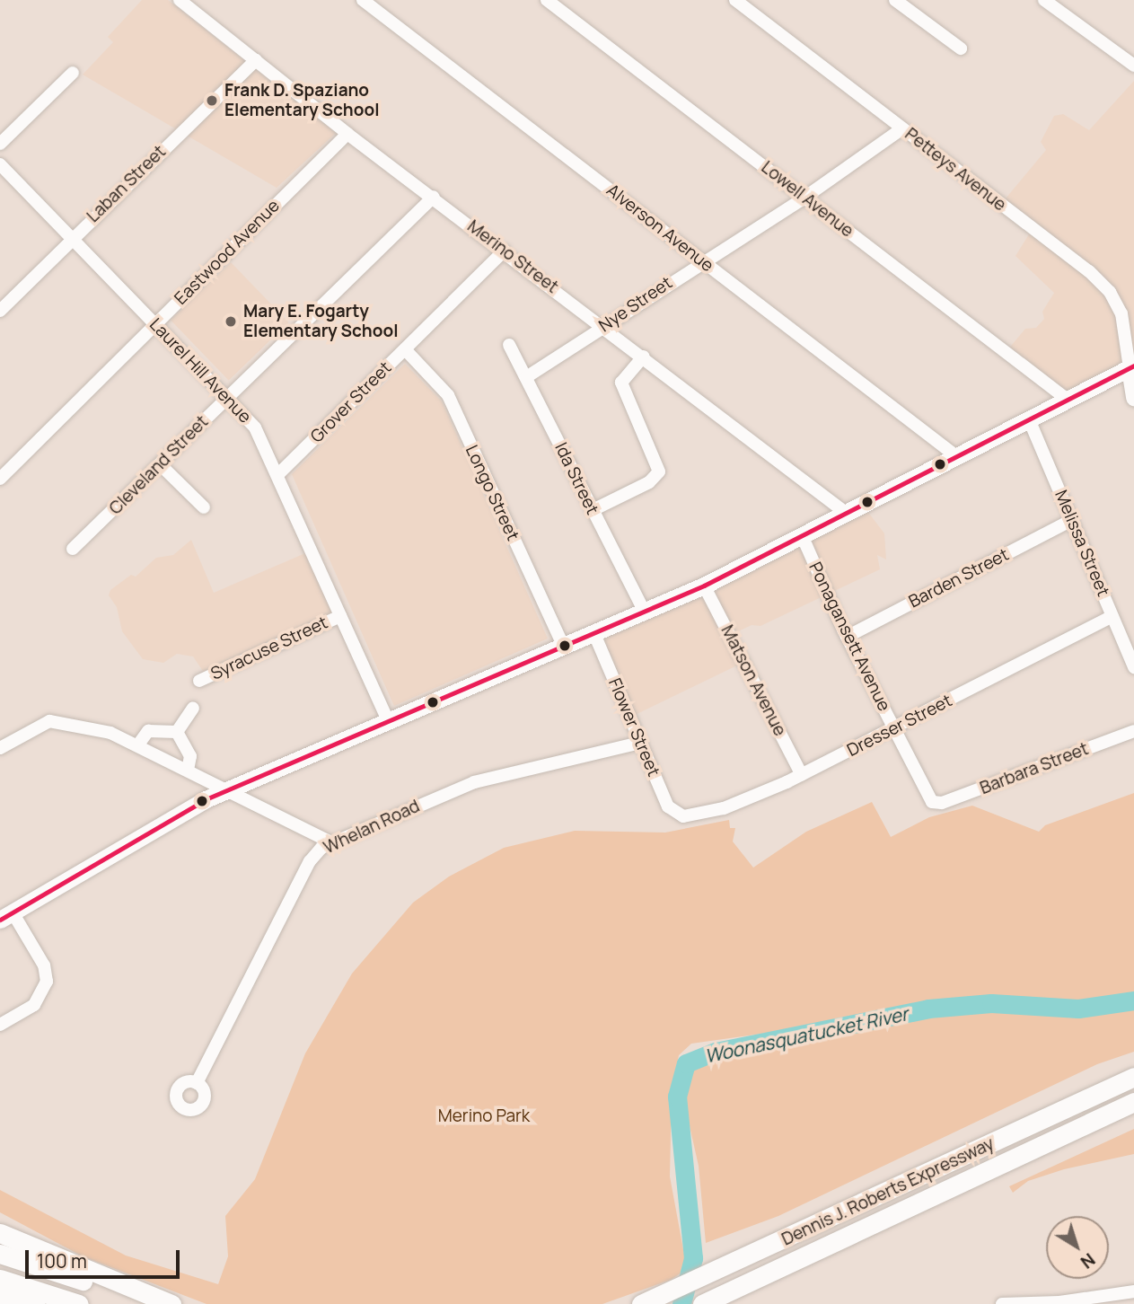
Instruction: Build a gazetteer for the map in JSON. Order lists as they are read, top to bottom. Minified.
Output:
{"streets":{"highway":["Dennis J. Roberts Expressway"],"street":["Petteys Avenue","Laban Street","Lowell Avenue","Alverson Avenue","Eastwood Avenue","Merino Street","Nye Street","Laurel Hill Avenue","Grover Street","Cleveland Street","Ida Street","Longo Street","Melissa Street","Barden Street","Ponagansett Avenue","Syracuse Street","Matson Avenue","Dresser Street","Flower Street","Barbara Street","Whelan Road"]},"crossings":[["Petteys Avenue","Nye Street"],["Laban Street","Merino Street"],["Laban Street","Laurel Hill Avenue"],["Lowell Avenue","Nye Street"],["Alverson Avenue","Nye Street"],["Eastwood Avenue","Merino Street"],["Eastwood Avenue","Laurel Hill Avenue"],["Merino Street","Nye Street"],["Merino Street","Grover Street"],["Merino Street","Cleveland Street"],["Nye Street","Ida Street"],["Laurel Hill Avenue","Grover Street"],["Laurel Hill Avenue","Cleveland Street"],["Laurel Hill Avenue","Syracuse Street"],["Grover Street","Longo Street"],["Melissa Street","Barden Street"],["Melissa Street","Dresser Street"],["Barden Street","Ponagansett Avenue"],["Ponagansett Avenue","Dresser Street"],["Ponagansett Avenue","Barbara Street"],["Matson Avenue","Dresser Street"],["Dresser Street","Flower Street"],["Flower Street","Whelan Road"]],"water":["Woonasquatucket River"],"parks":["Merino Park"],"places":["Frank D. Spaziano Elementary School","Mary E. Fogarty Elementary School"],"scale_bar":"100 m","north":"bottom right"}
